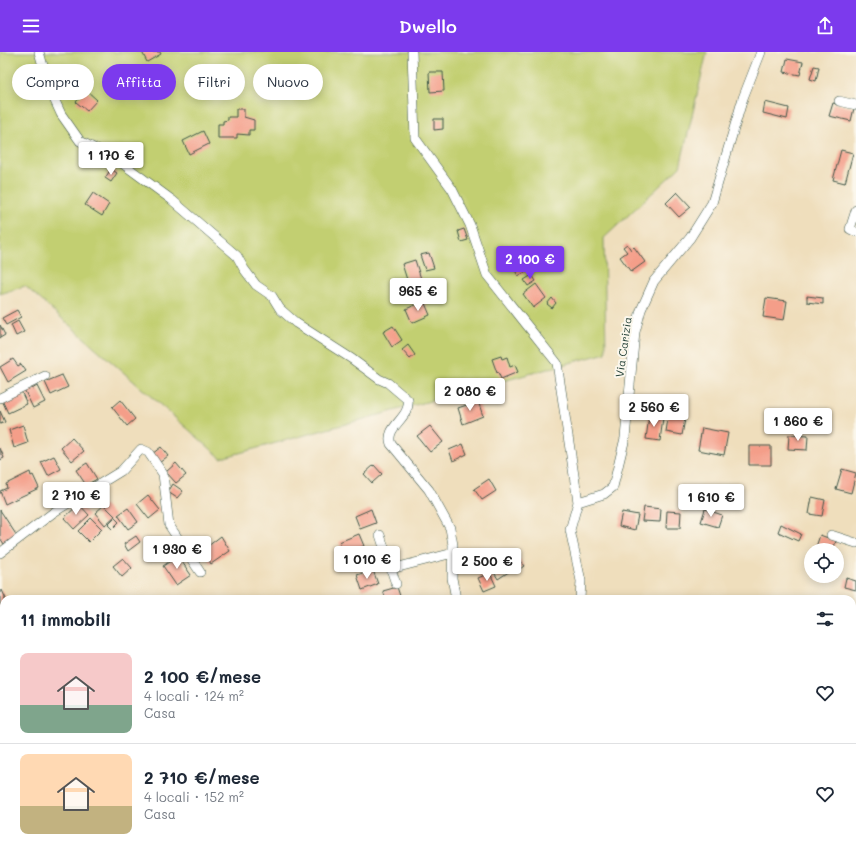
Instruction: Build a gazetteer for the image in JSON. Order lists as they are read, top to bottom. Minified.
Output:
{"streets":{"street":["Via Carizia"]},"page":{"header":"Dwello","chip":["Compra","Affitta","Filtri","Nuovo"],"price":["1 170 €","2 100 €","965 €","2 080 €","2 560 €","1 860 €","2 710 €","1 610 €","1 930 €","1 010 €","2 500 €"],"heading":"11 immobili","list":[{"name":"2 100 €/mese","note":"4 locali · 124 m² · Casa"},{"name":"2 710 €/mese","note":"4 locali · 152 m² · Casa"}]}}
